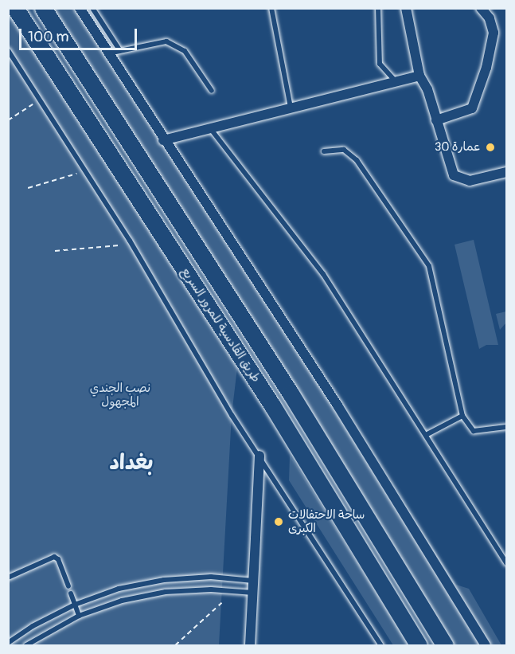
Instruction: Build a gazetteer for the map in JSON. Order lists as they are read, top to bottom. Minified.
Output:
{"streets":{"highway":["طريق القادسية للمرور السريع"]},"districts":["بغداد"],"parks":["نصب الجندي المجهول"],"places":["عمارة 30","ساحة الاحتفالات الكبرى"],"scale_bar":"100 m"}
